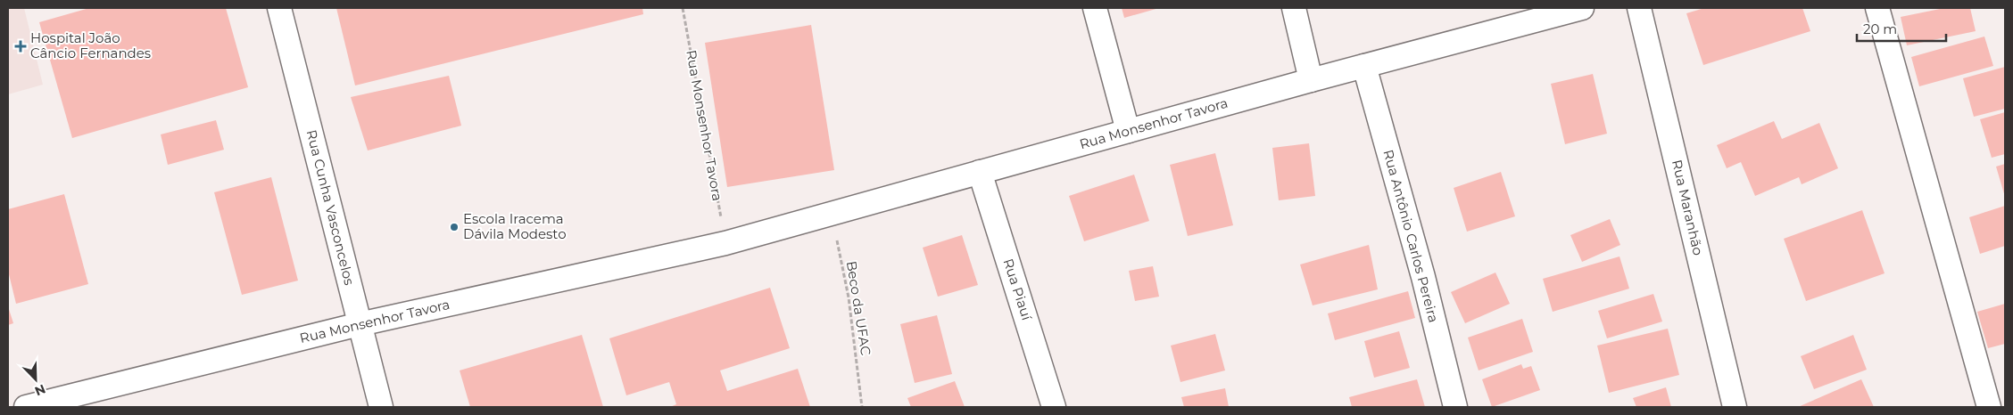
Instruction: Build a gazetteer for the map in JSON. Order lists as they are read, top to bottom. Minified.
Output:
{"streets":{"street":["Rua Monsenhor Tavora","Rua Cunha Vasconcelos","Rua Maranhão","Rua Antônio Carlos Pereira","Rua Piauí"],"path":["Beco da UFAC"]},"crossings":[["Rua Monsenhor Tavora","Rua Cunha Vasconcelos"],["Rua Monsenhor Tavora","Rua Antônio Carlos Pereira"],["Rua Monsenhor Tavora","Rua Piauí"],["Rua Monsenhor Tavora","Beco da UFAC"]],"places":{"health":["Hospital João Câncio Fernandes"],"other":["Escola Iracema Dávila Modesto"]},"scale_bar":"20 m","north":"bottom right"}
